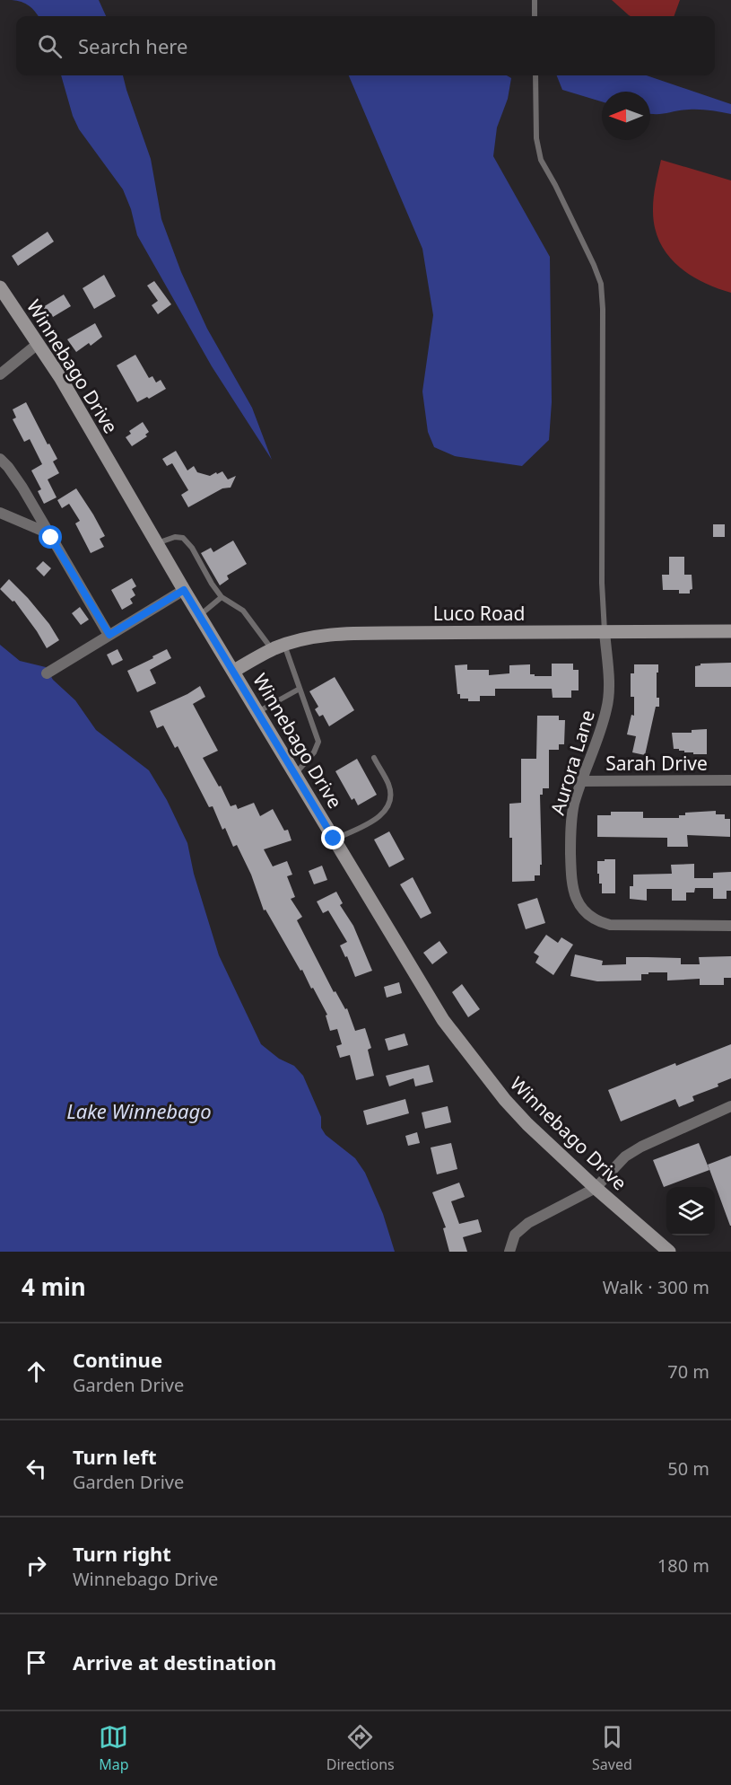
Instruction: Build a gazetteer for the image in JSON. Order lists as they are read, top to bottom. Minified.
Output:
{"streets":{"main road":["Winnebago Drive","Luco Road"],"street":["Aurora Lane","Sarah Drive"]},"crossings":[["Winnebago Drive","Luco Road"],["Luco Road","Aurora Lane"],["Aurora Lane","Sarah Drive"]],"water":["Lake Winnebago"],"north":"left","page":{"search":"Search here","heading":["4 min","Walk · 300 m"],"list":[["Continue","Garden Drive","70 m"],["Turn left","Garden Drive","50 m"],["Turn right","Winnebago Drive","180 m"],"Arrive at destination"],"nav":["Map","Directions","Saved"]}}
